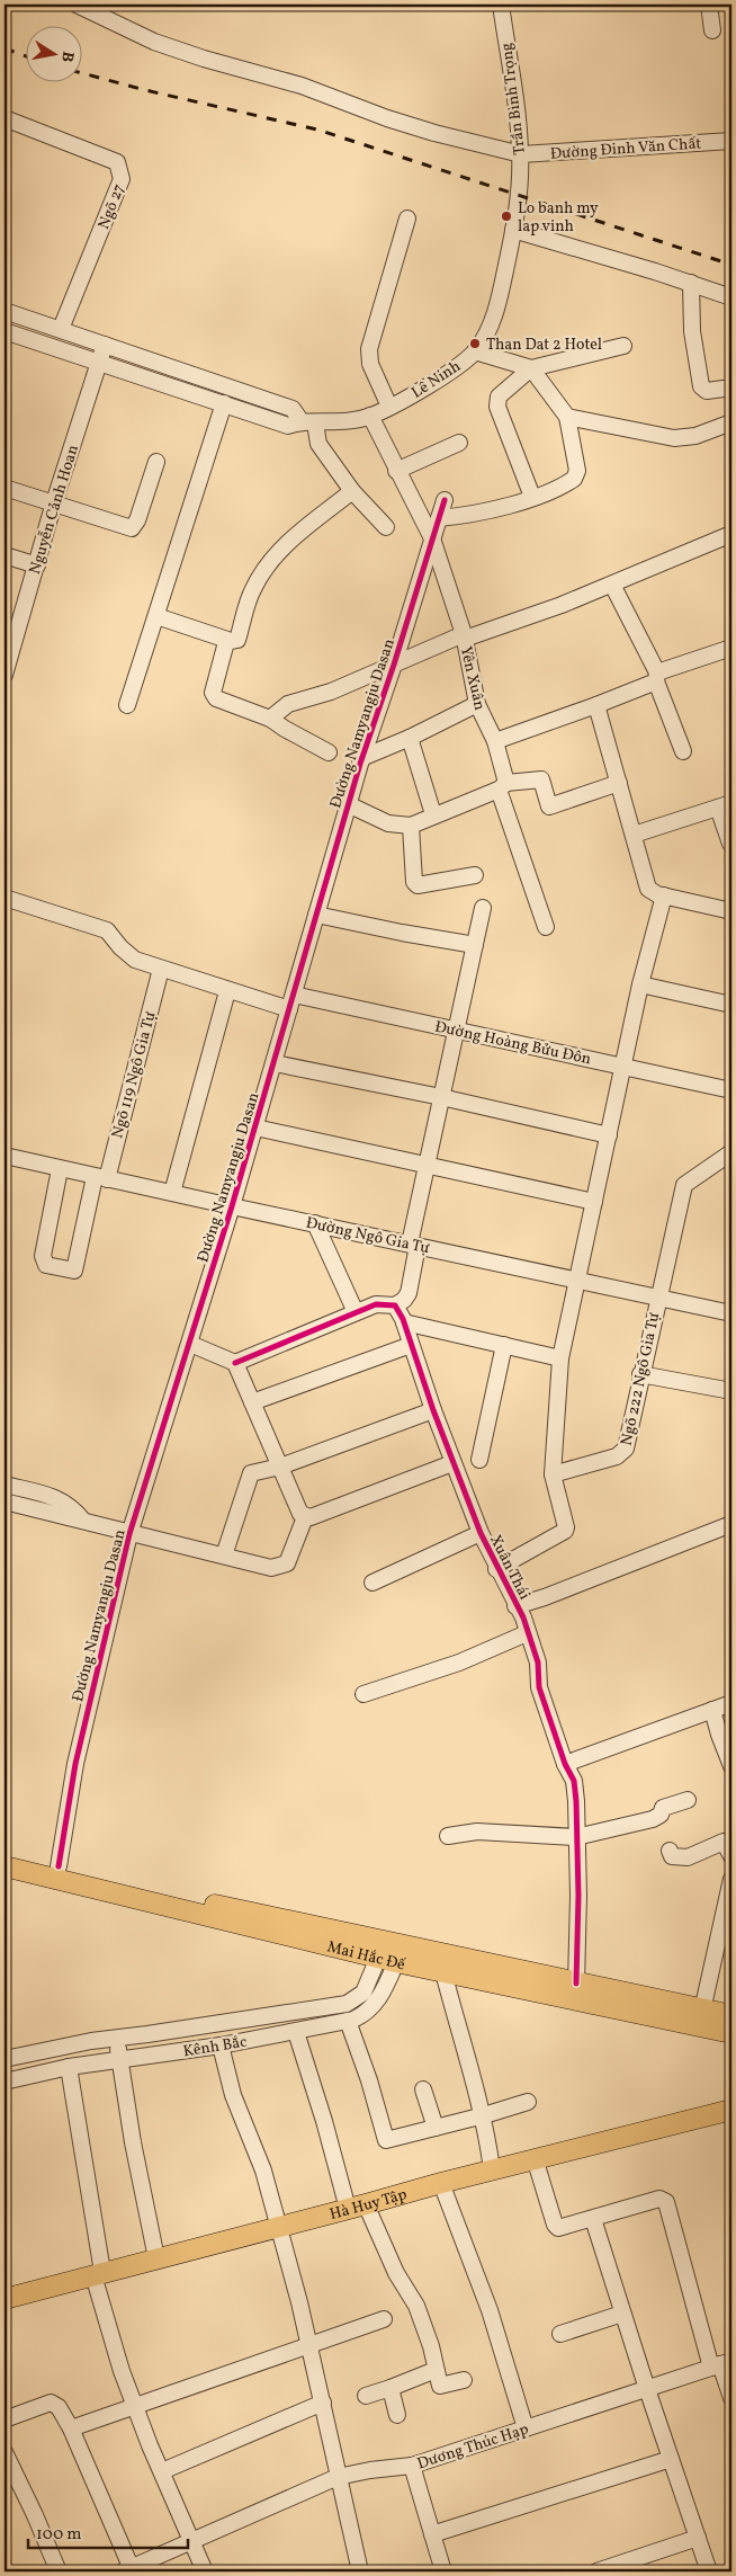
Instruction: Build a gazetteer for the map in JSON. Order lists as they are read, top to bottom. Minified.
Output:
{"streets":{"main road":["Mai Hắc Đế","Hà Huy Tập"],"street":["Trần Bình Trọng","Đường Đinh Văn Chất","Ngõ 27","Lê Ninh","Nguyễn Cảnh Hoan","Yên Xuân","Đường Namyangju Dasan","Đường Hoàng Bửu Đôn","Ngõ 119 Ngô Gia Tự","Đường Ngô Gia Tự","Ngõ 222 Ngô Gia Tự","Xuân Thái","Kênh Bắc","Dương Thúc Hạp"]},"crossings":[["Trần Bình Trọng","Đường Đinh Văn Chất"],["Trần Bình Trọng","Lê Ninh"],["Lê Ninh","Nguyễn Cảnh Hoan"],["Lê Ninh","Yên Xuân"],["Yên Xuân","Đường Namyangju Dasan"],["Đường Namyangju Dasan","Đường Hoàng Bửu Đôn"],["Đường Namyangju Dasan","Đường Ngô Gia Tự"],["Đường Namyangju Dasan","Mai Hắc Đế"],["Đường Hoàng Bửu Đôn","Ngõ 119 Ngô Gia Tự"],["Ngõ 119 Ngô Gia Tự","Đường Ngô Gia Tự"],["Đường Ngô Gia Tự","Ngõ 222 Ngô Gia Tự"],["Xuân Thái","Mai Hắc Đế"],["Mai Hắc Đế","Kênh Bắc"]],"places":["Lo banh my lap vinh","Than Dat 2 Hotel"],"scale_bar":"100 m","north":"right"}
